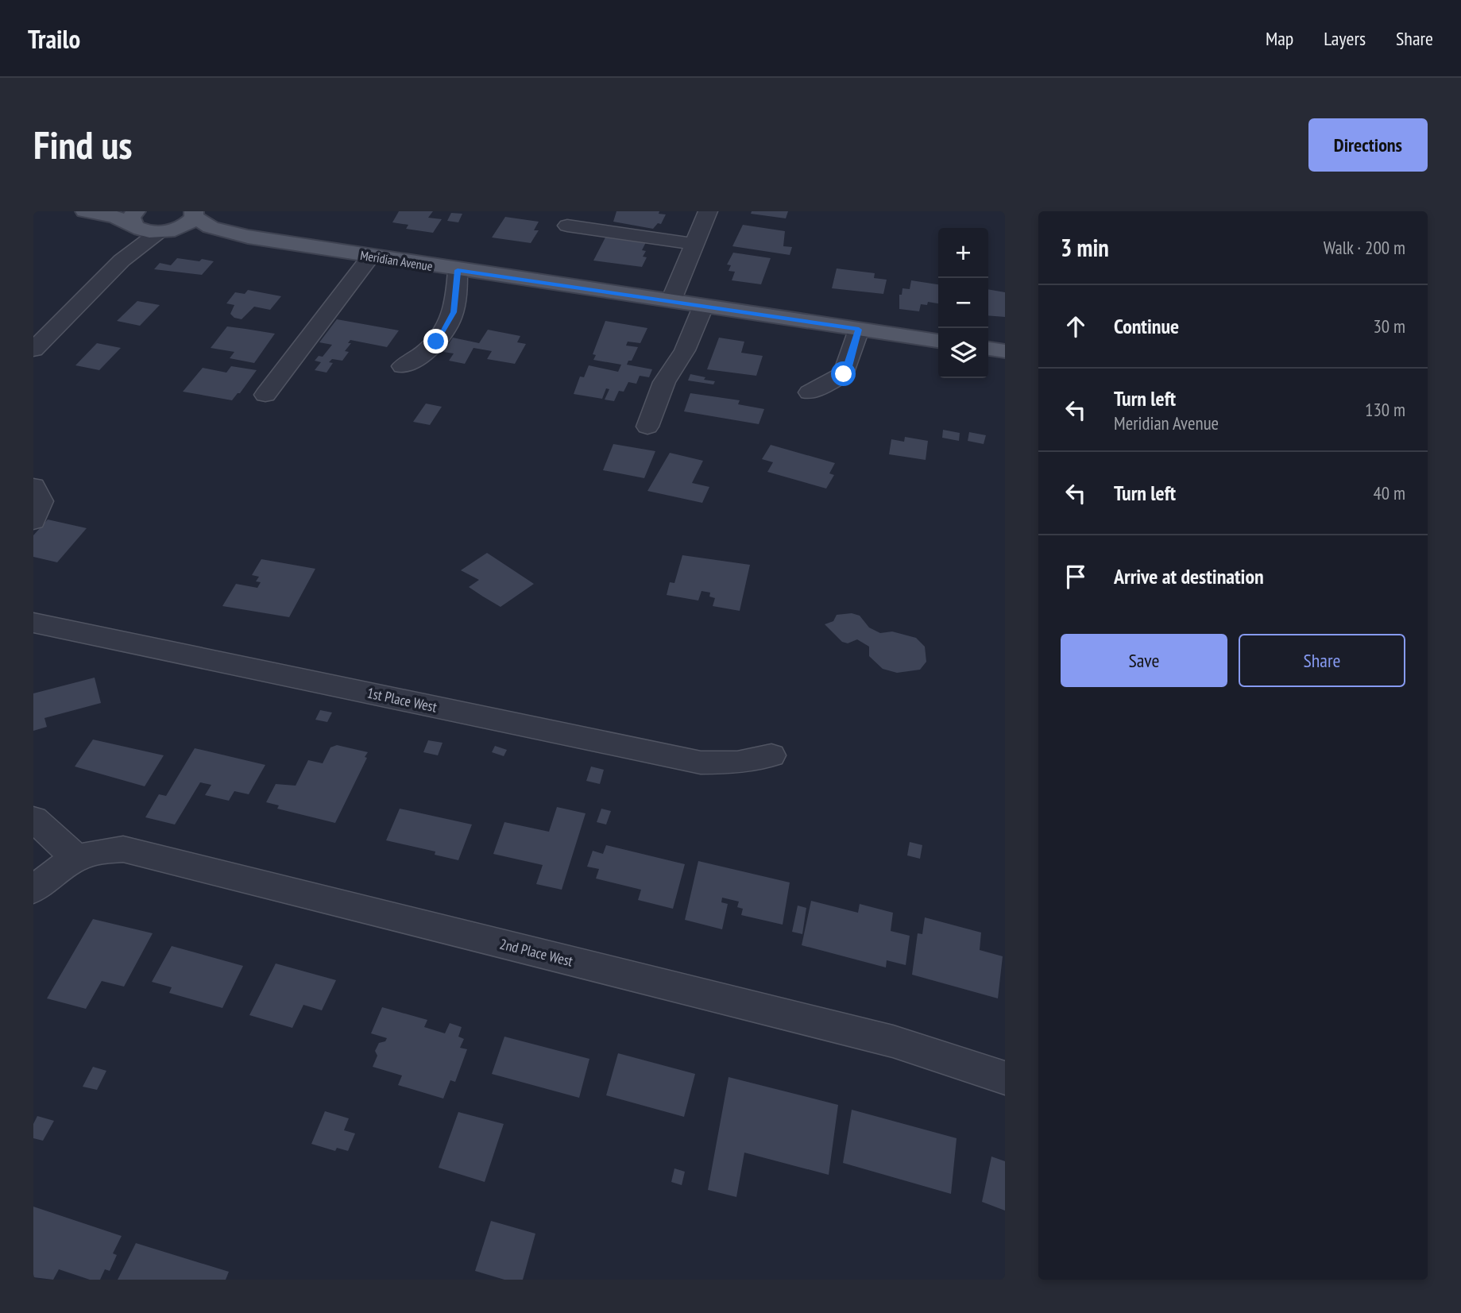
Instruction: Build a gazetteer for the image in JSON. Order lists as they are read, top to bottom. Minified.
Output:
{"streets":{"main road":["Meridian Avenue"],"street":["1st Place West","2nd Place West"]},"page":{"header":"Trailo","nav":["Map","Layers","Share"],"buttons":["Directions",["Save","Share"]],"title":"Find us","heading":["3 min","Walk · 200 m"],"map_buttons":["+","−"],"list":[["Continue","30 m"],["Turn left","Meridian Avenue","130 m"],["Turn left","40 m"],"Arrive at destination"]}}
